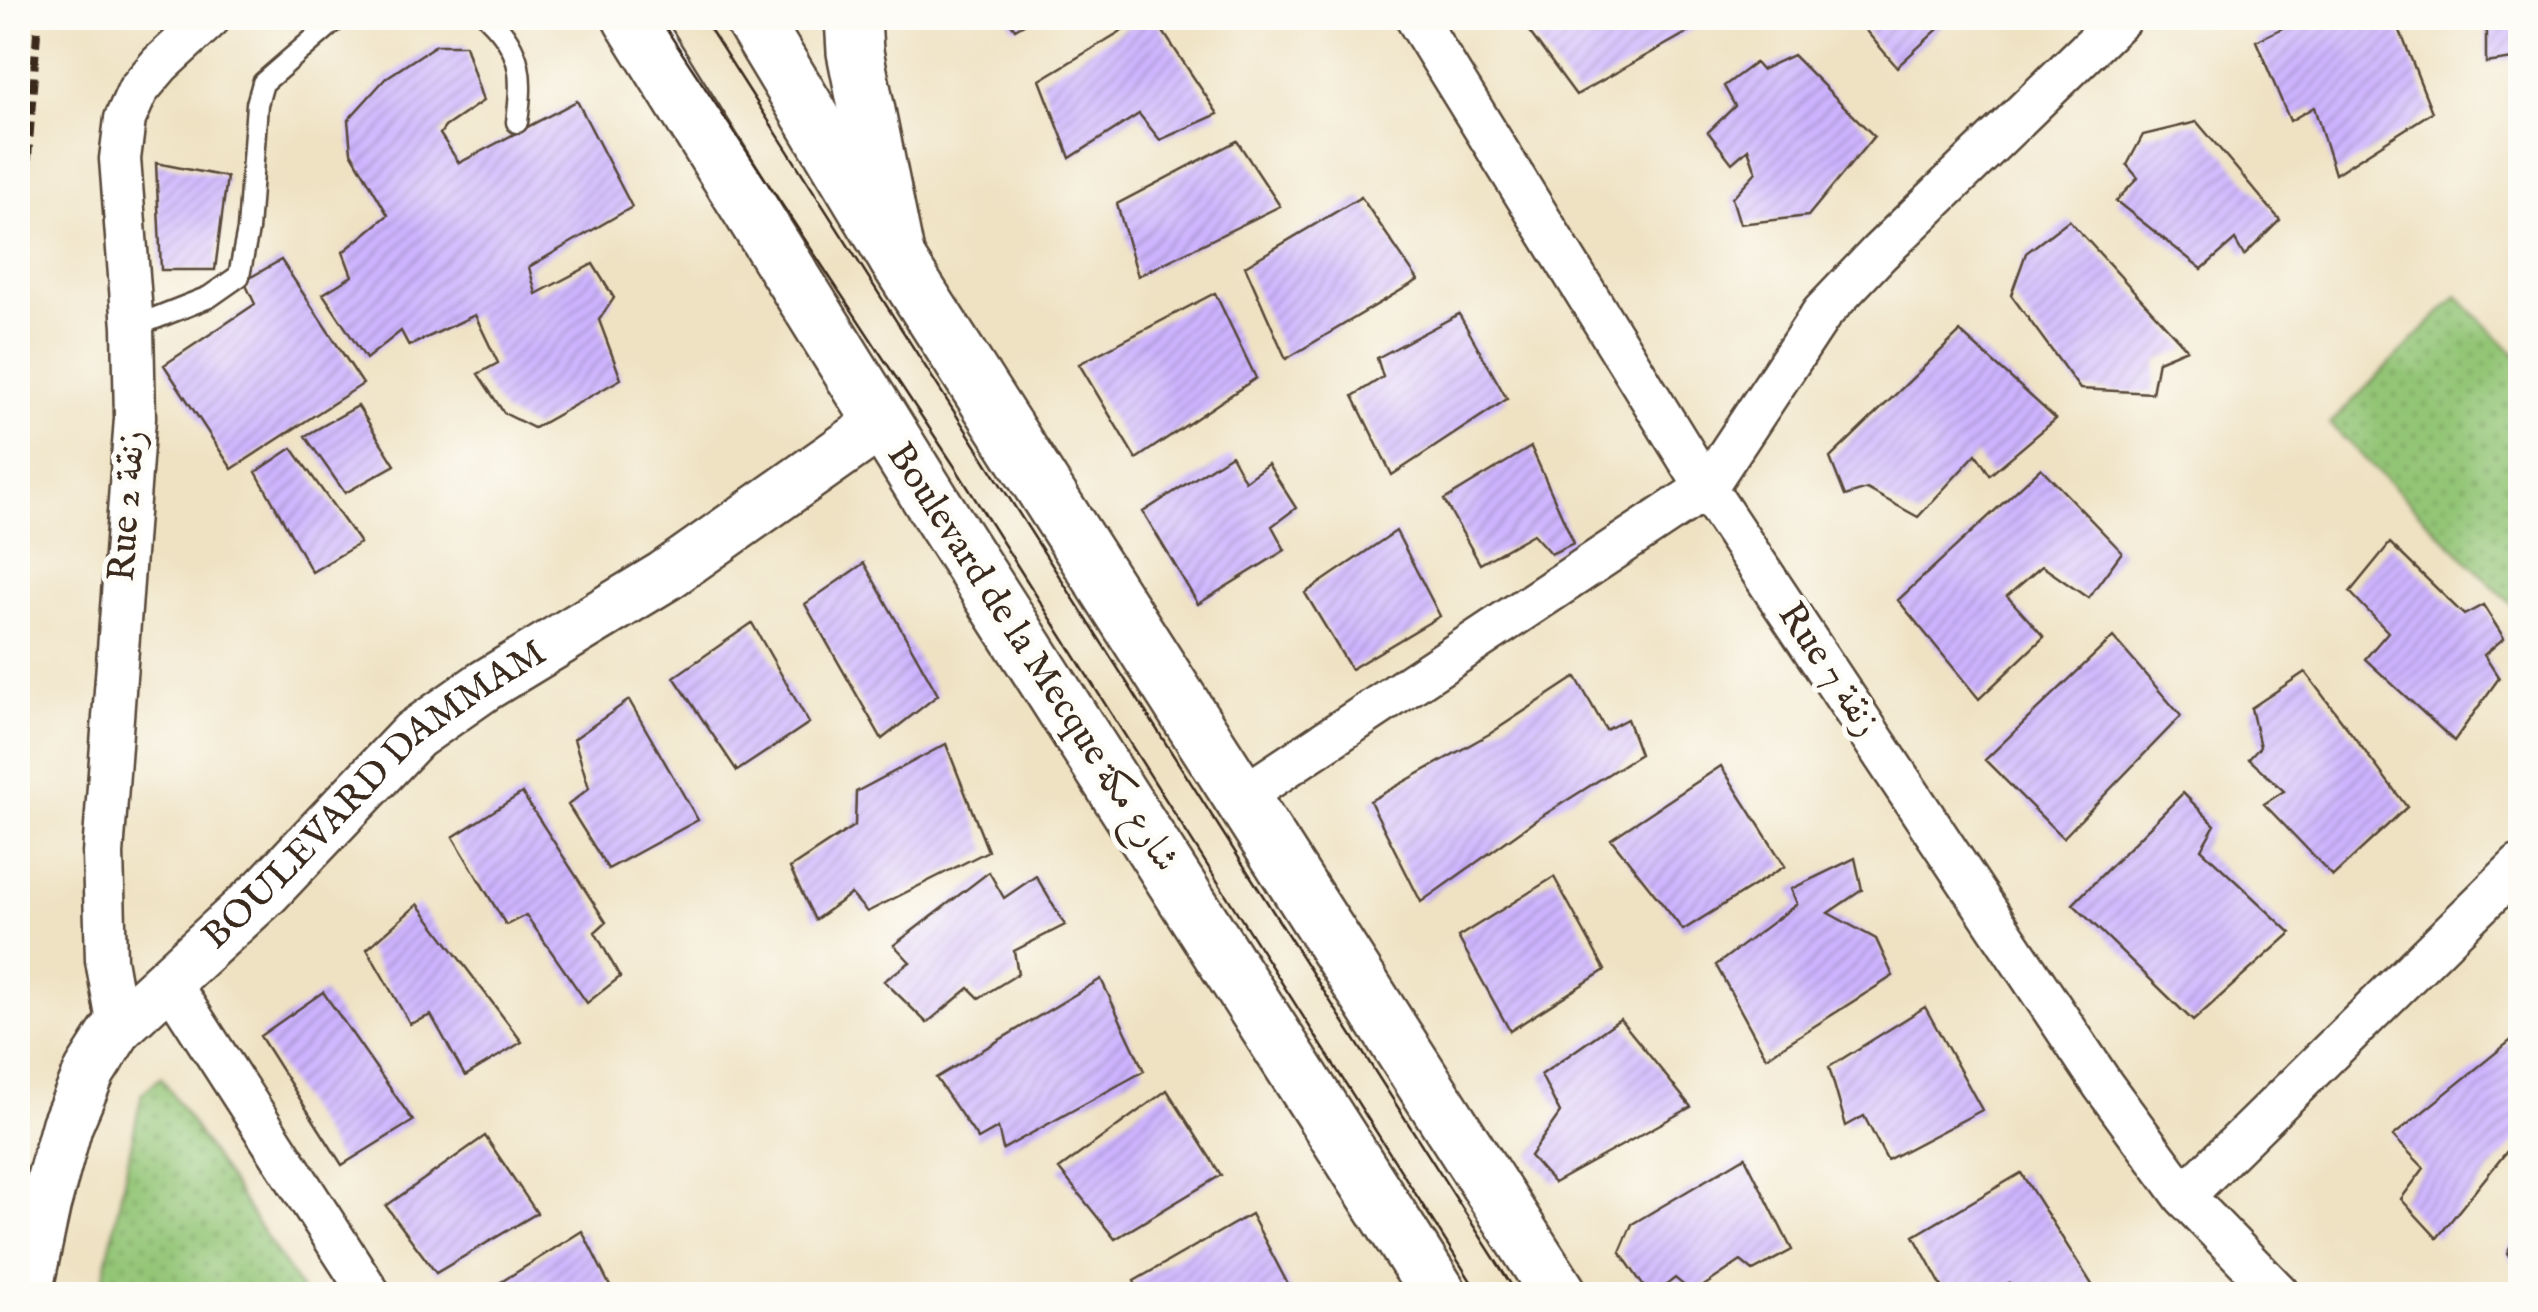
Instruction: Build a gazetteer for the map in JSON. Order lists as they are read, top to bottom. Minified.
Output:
{"streets":{"main road":["Boulevard de la Mecque شارع مكة"],"street":["Rue 2 زنقة","Rue 7 زنقة","BOULEVARD DAMMAM"]},"crossings":[["Rue 2 زنقة","BOULEVARD DAMMAM"],["Boulevard de la Mecque شارع مكة","BOULEVARD DAMMAM"]]}
